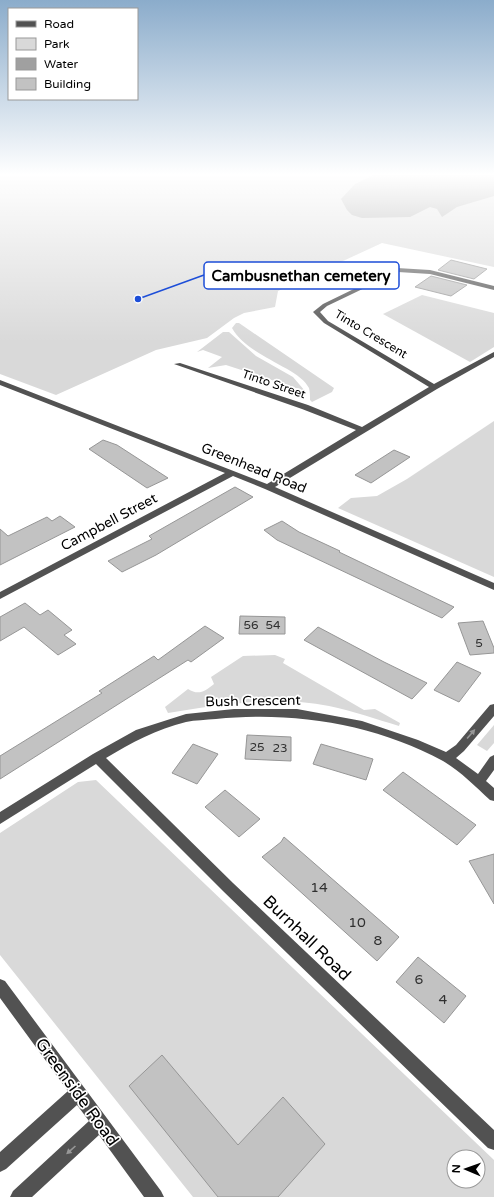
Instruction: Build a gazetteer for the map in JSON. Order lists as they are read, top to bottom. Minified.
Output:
{"streets":{"street":["Tinto Crescent","Tinto Street","Greenhead Road","Campbell Street","Bush Crescent","Burnhall Road","Greenside Road"]},"crossings":[["Greenhead Road","Campbell Street"],["Bush Crescent","Burnhall Road"]],"places":["Cambusnethan cemetery"],"house_numbers":["56","54","5","25","23","14","10","8","6","4"],"legend":["Road","Park","Water","Building"],"north":"left"}
